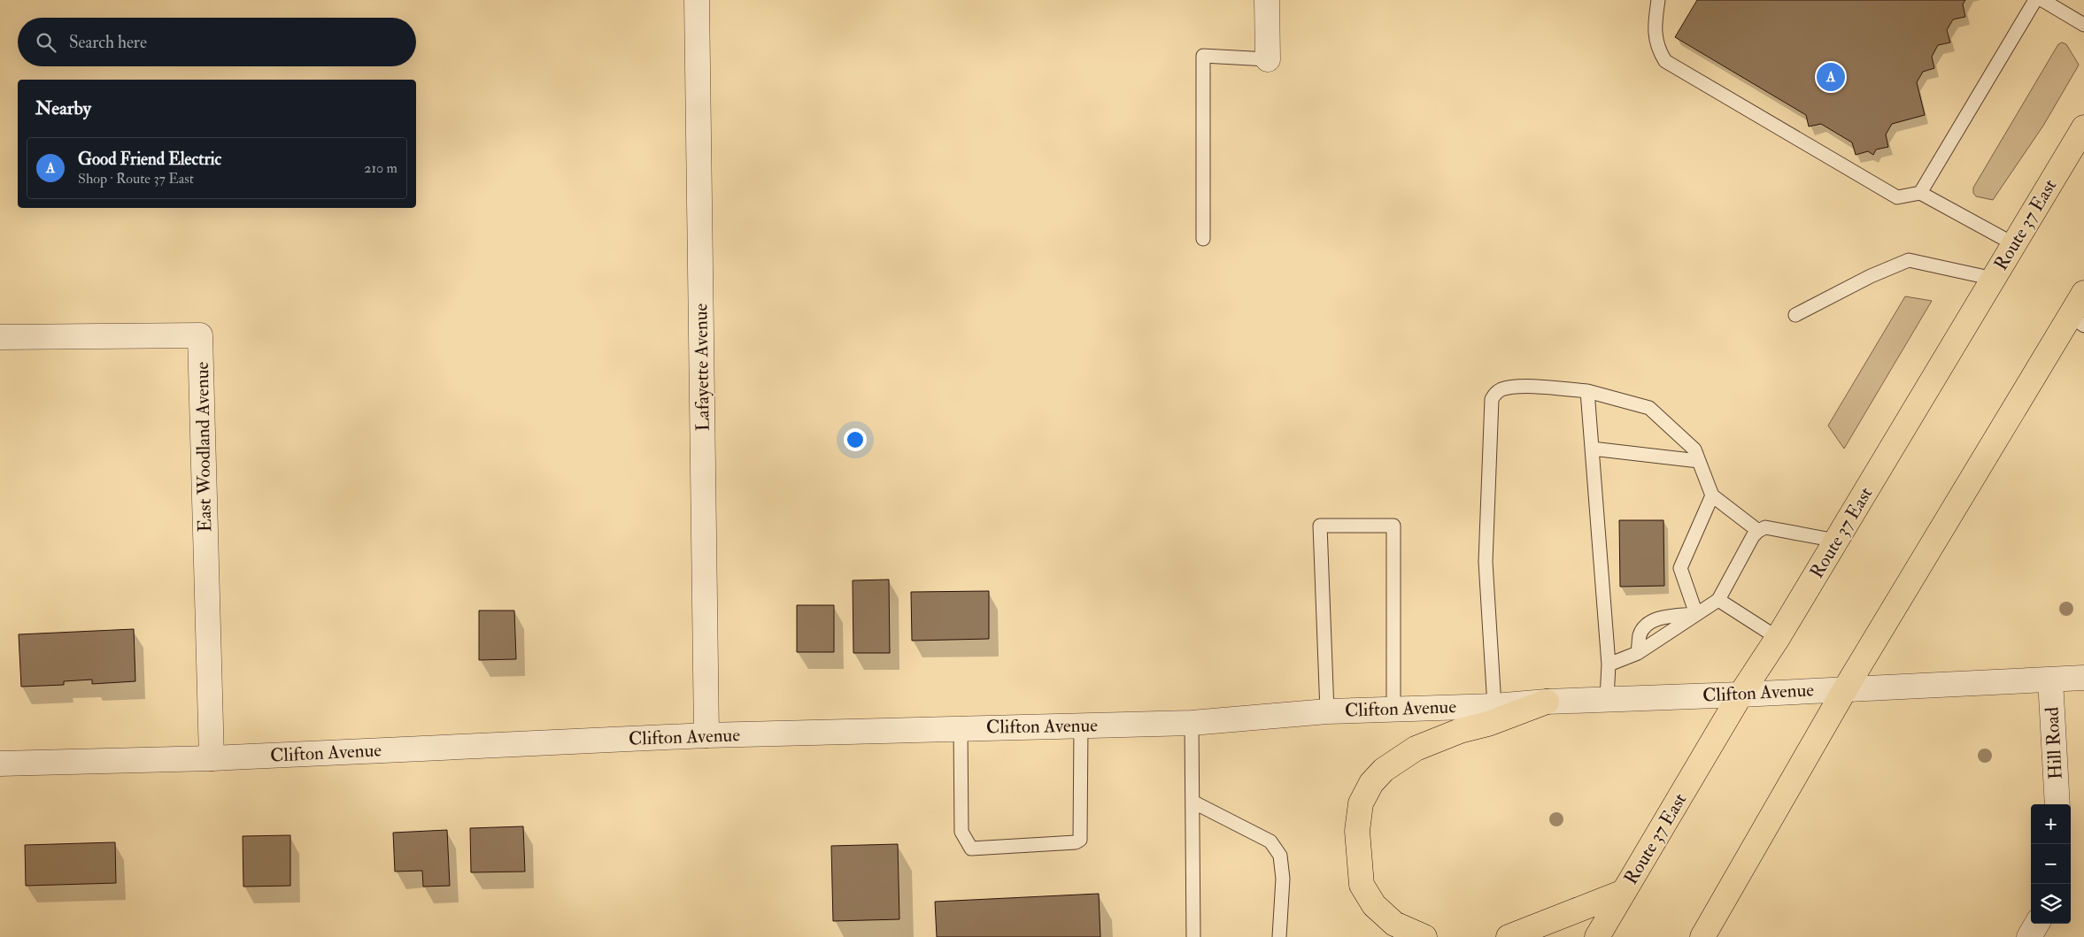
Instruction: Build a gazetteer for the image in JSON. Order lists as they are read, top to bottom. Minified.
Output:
{"streets":{"highway":["Route 37 East"],"street":["Lafayette Avenue","East Woodland Avenue","Clifton Avenue","Hill Road"]},"crossings":[["Route 37 East","Clifton Avenue"],["Lafayette Avenue","Clifton Avenue"],["East Woodland Avenue","Clifton Avenue"],["Clifton Avenue","Hill Road"]],"page":{"search":"Search here","pins":"A","heading":"Nearby","list":[{"mark":"A","name":"Good Friend Electric","note":"Shop · Route 37 East","value":"210 m"}],"map_buttons":["+","−"]}}
